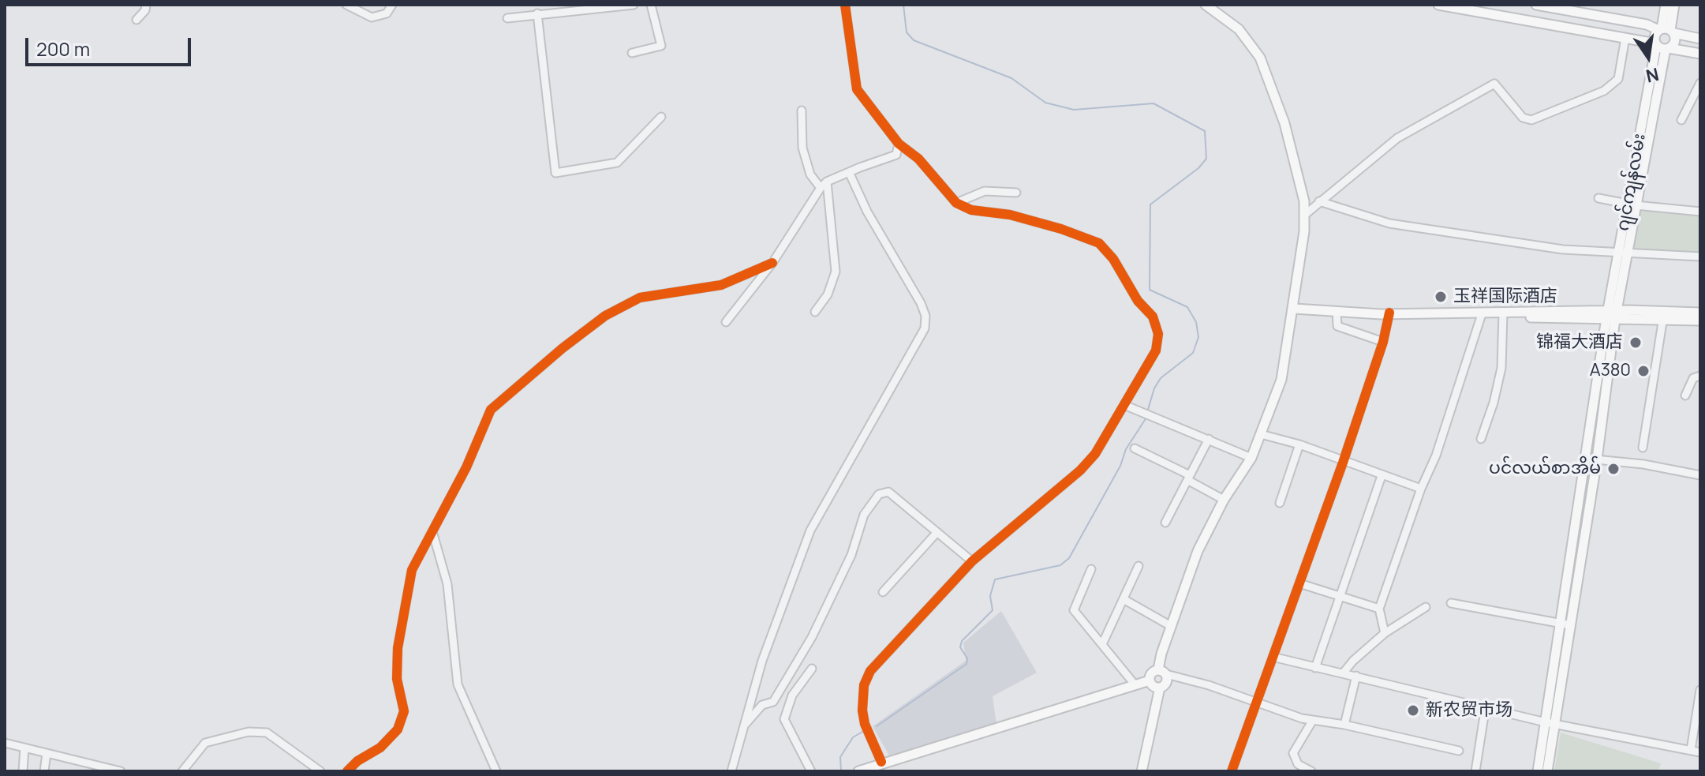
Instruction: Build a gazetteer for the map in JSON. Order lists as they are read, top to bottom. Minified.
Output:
{"streets":{"main road":["ဂျင်ကျန်လမ်း"]},"places":["玉祥国际酒店","锦福大酒店","A380","ပင်လယ်စာအိမ်","新农贸市场"],"scale_bar":"200 m","north":"bottom"}
